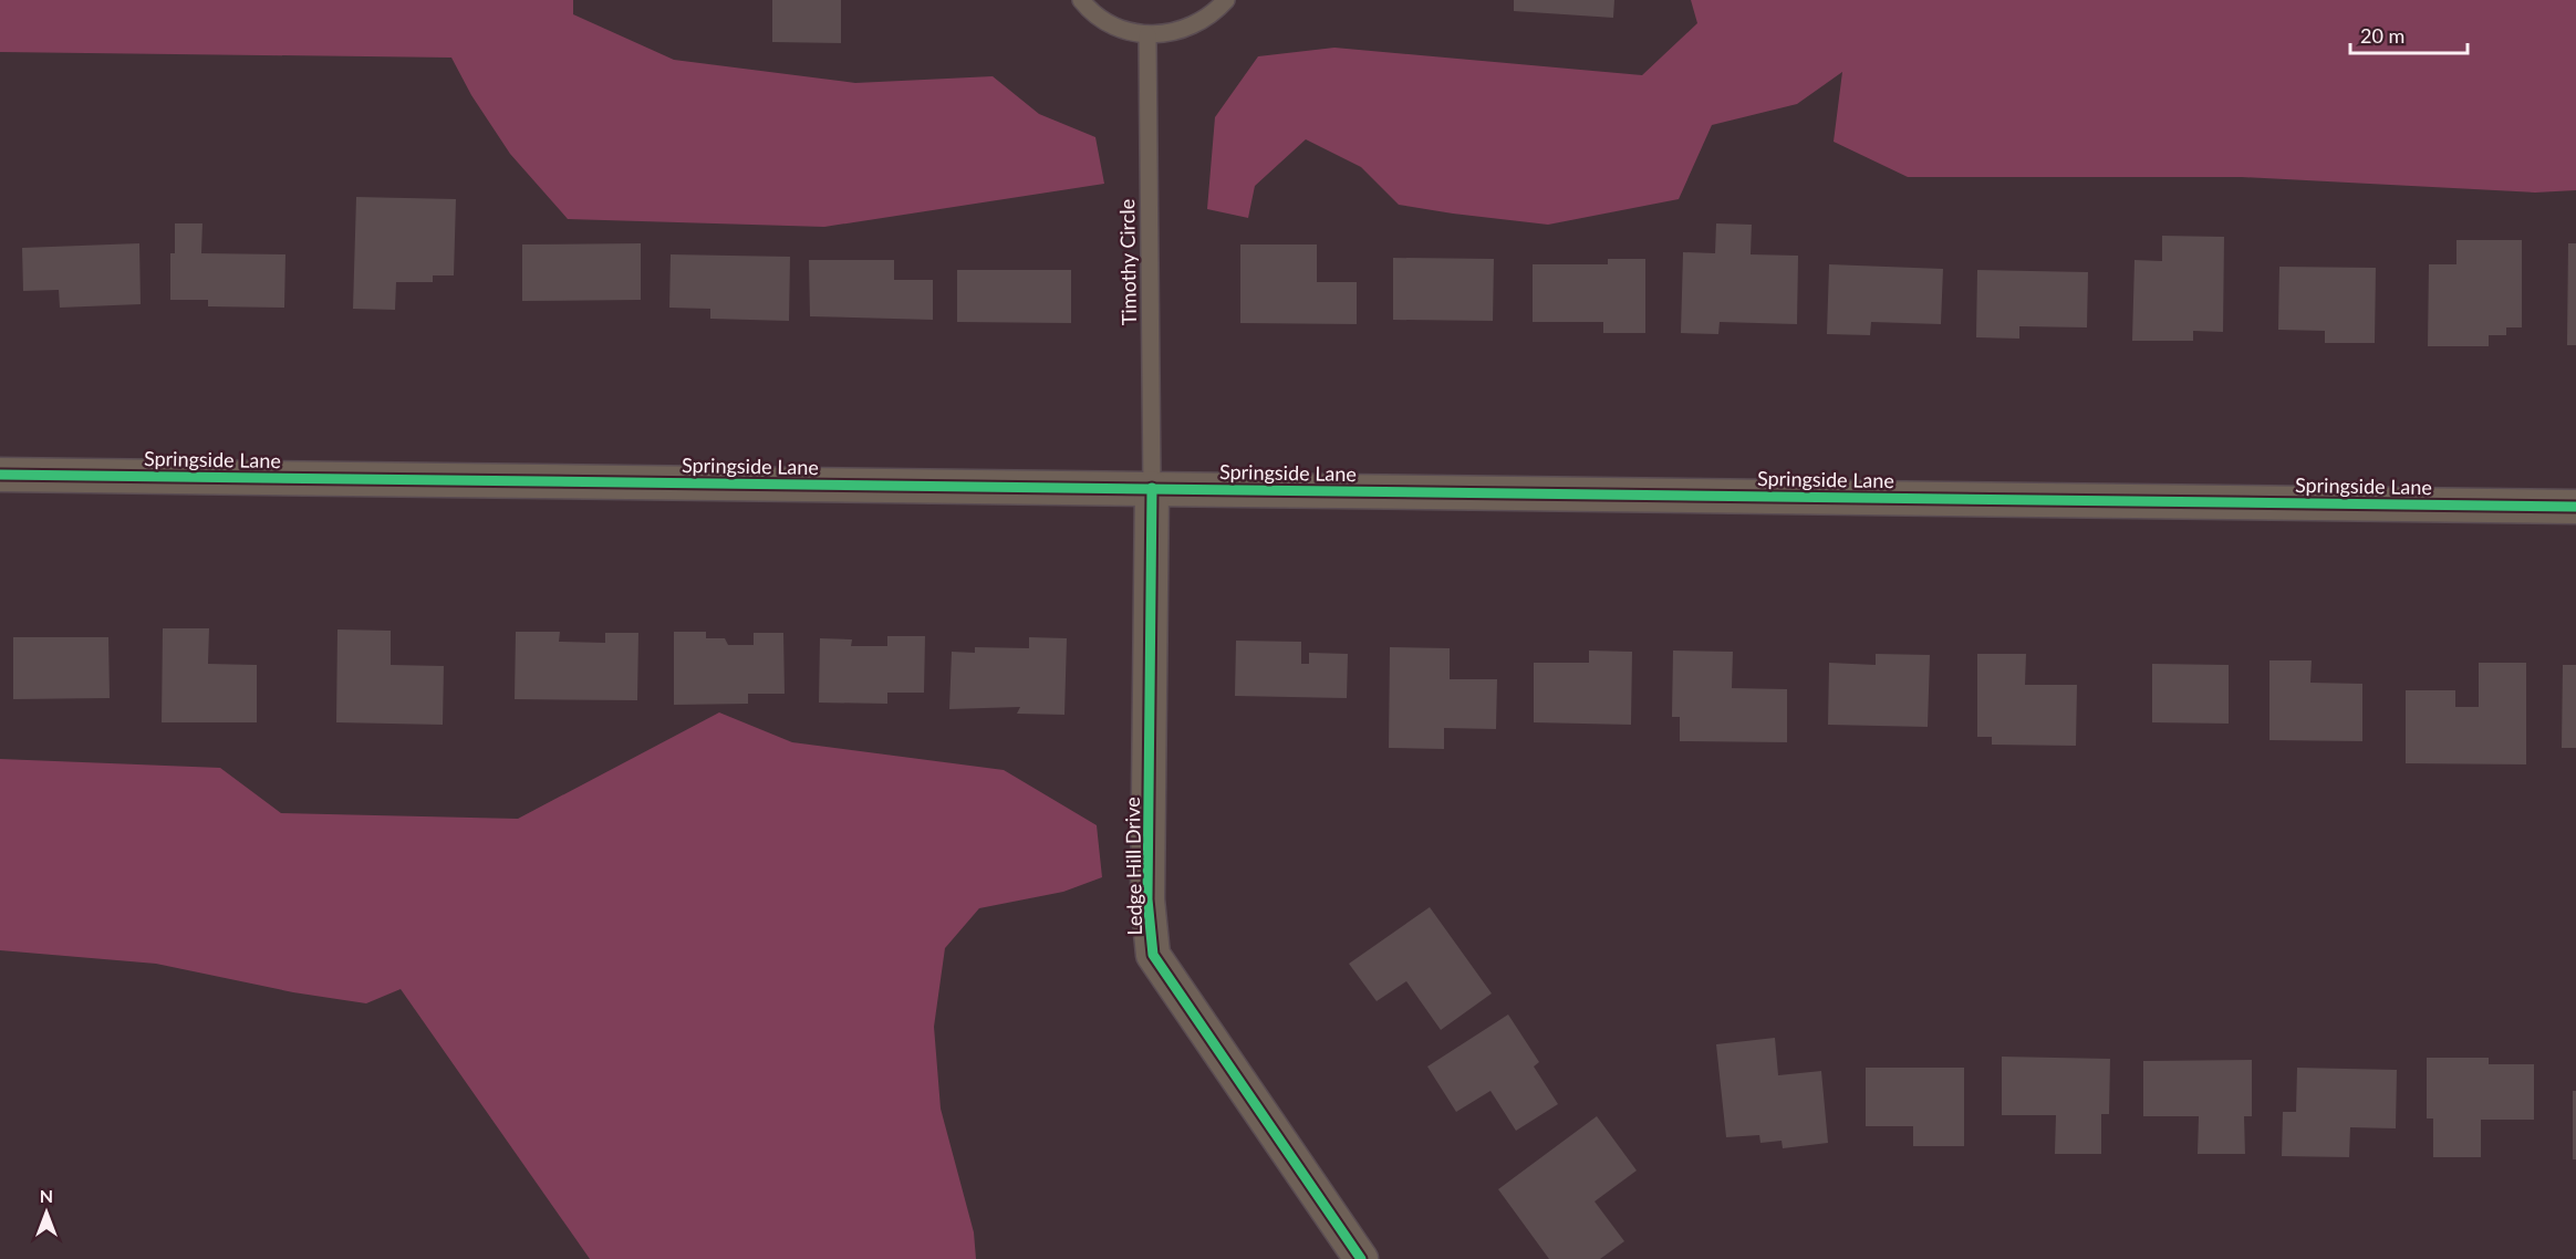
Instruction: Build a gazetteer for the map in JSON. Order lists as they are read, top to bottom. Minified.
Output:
{"streets":{"street":["Springside Lane","Ledge Hill Drive"],"lane":["Timothy Circle"]},"crossings":[["Timothy Circle","Springside Lane"],["Timothy Circle","Ledge Hill Drive"],["Springside Lane","Ledge Hill Drive"]],"scale_bar":"20 m","north":"top"}
